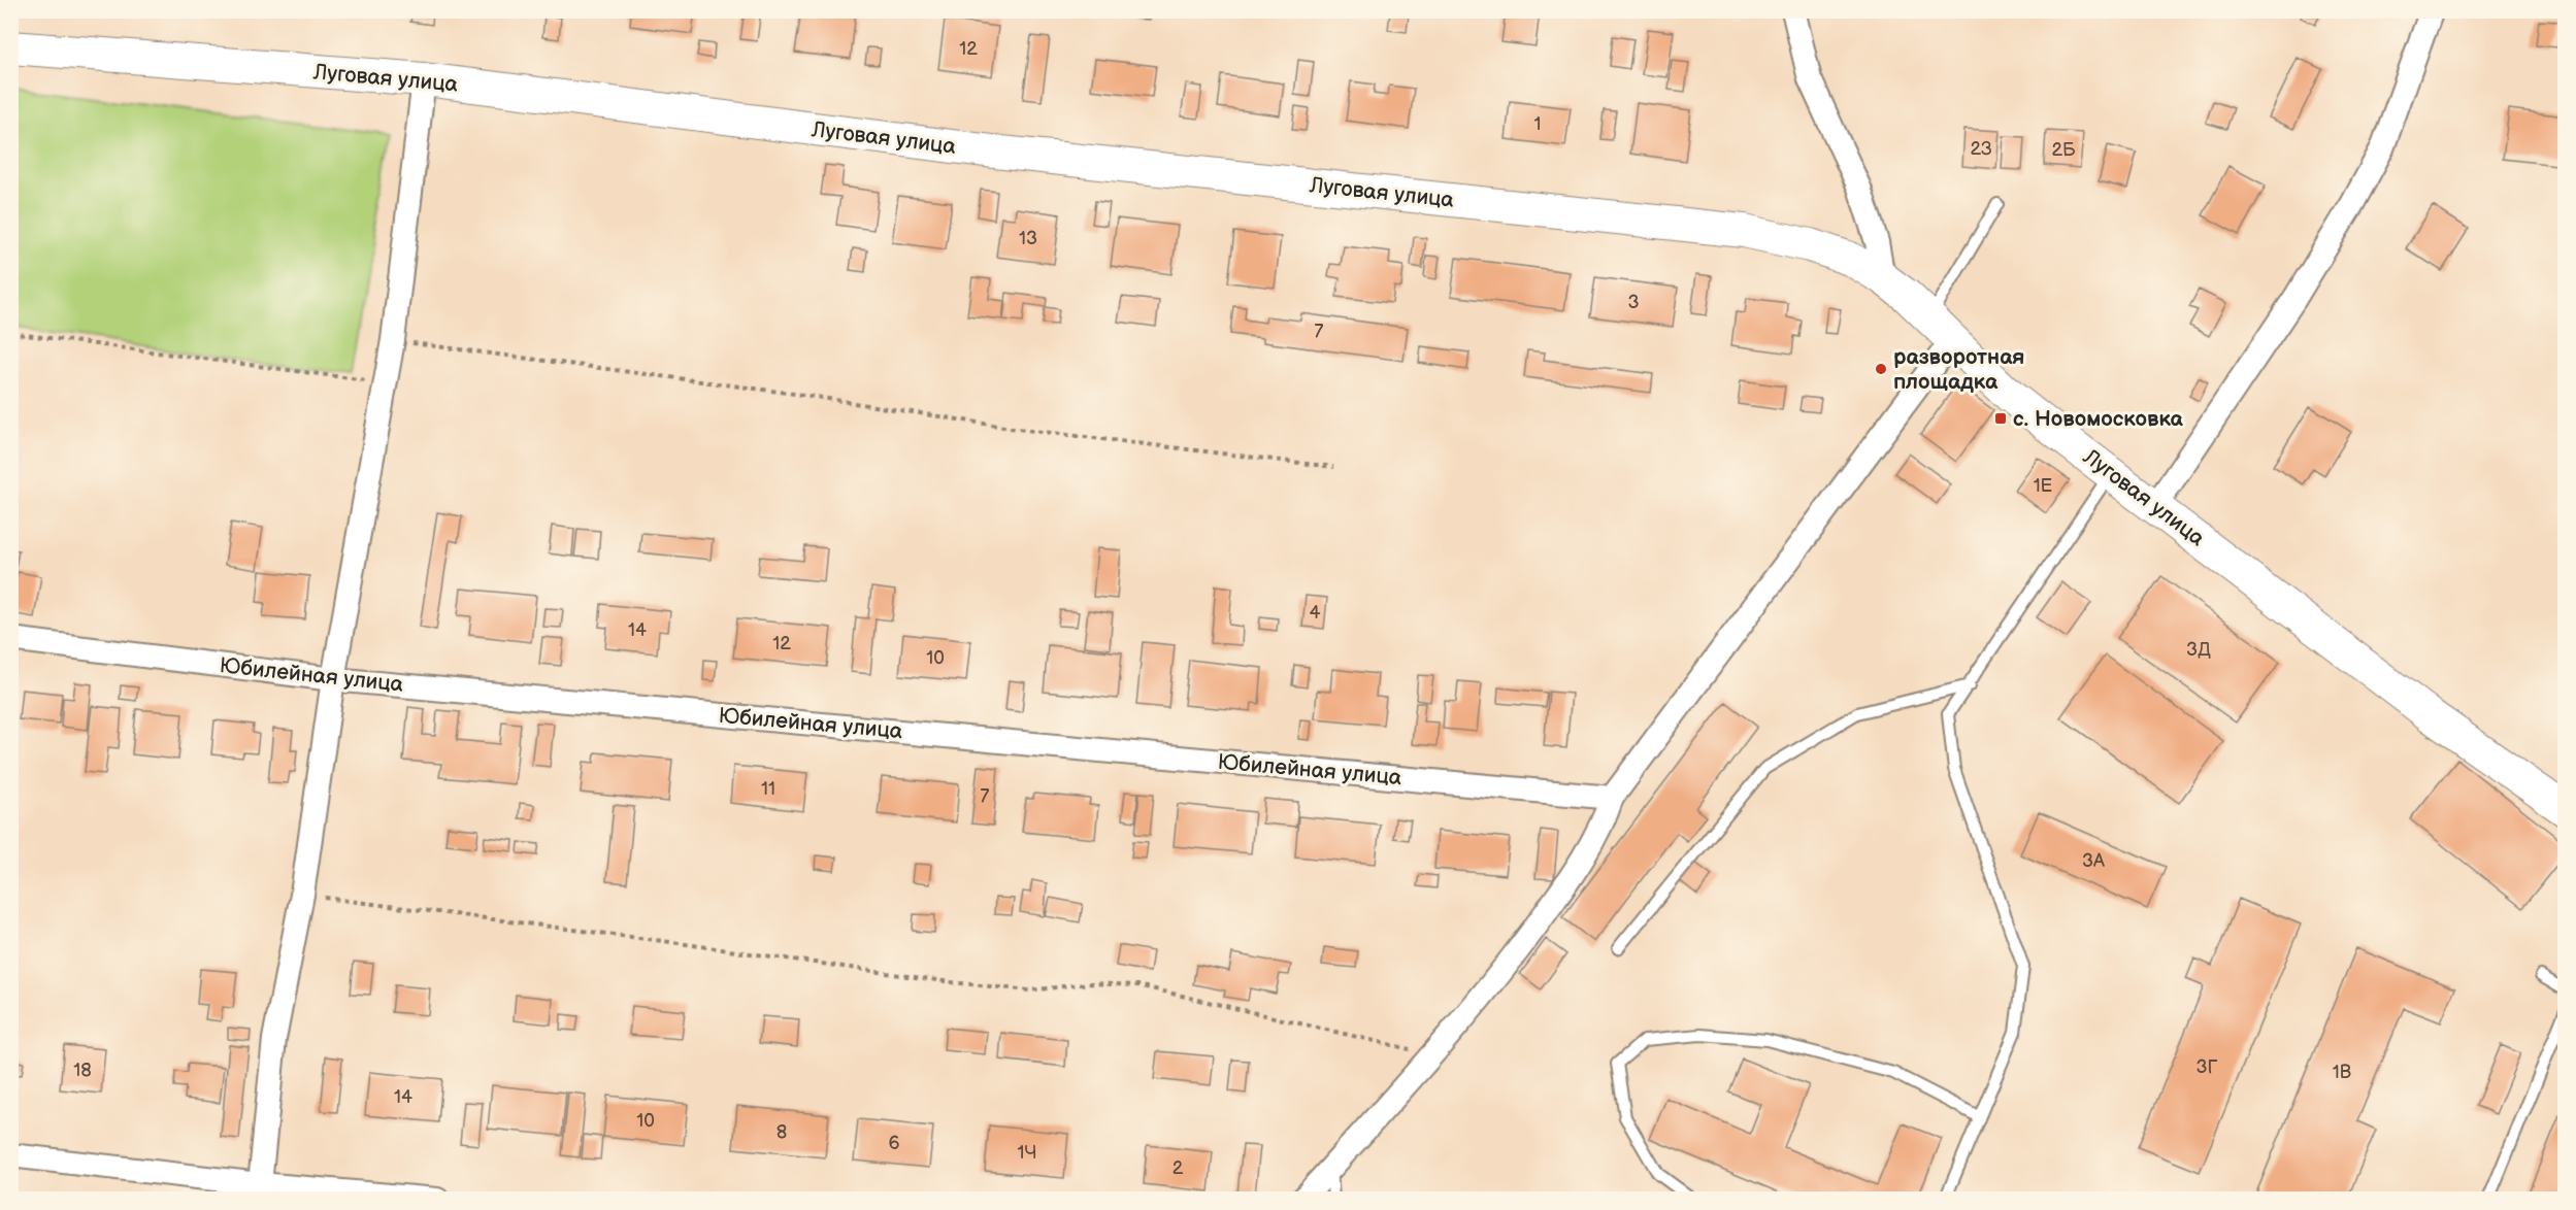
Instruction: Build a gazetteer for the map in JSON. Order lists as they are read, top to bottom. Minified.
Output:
{"streets":{"street":["Луговая улица","Юбилейная улица"]},"places":{"other":["разворотная площадка"],"transit":["с. Новомосковка"]},"house_numbers":["12","1","2З","2Б","13","3","7","1Е","4","14","12","3Д","10","11","7","3А","3Г","18","1В","14","10","8","6","1Ч","2"]}
